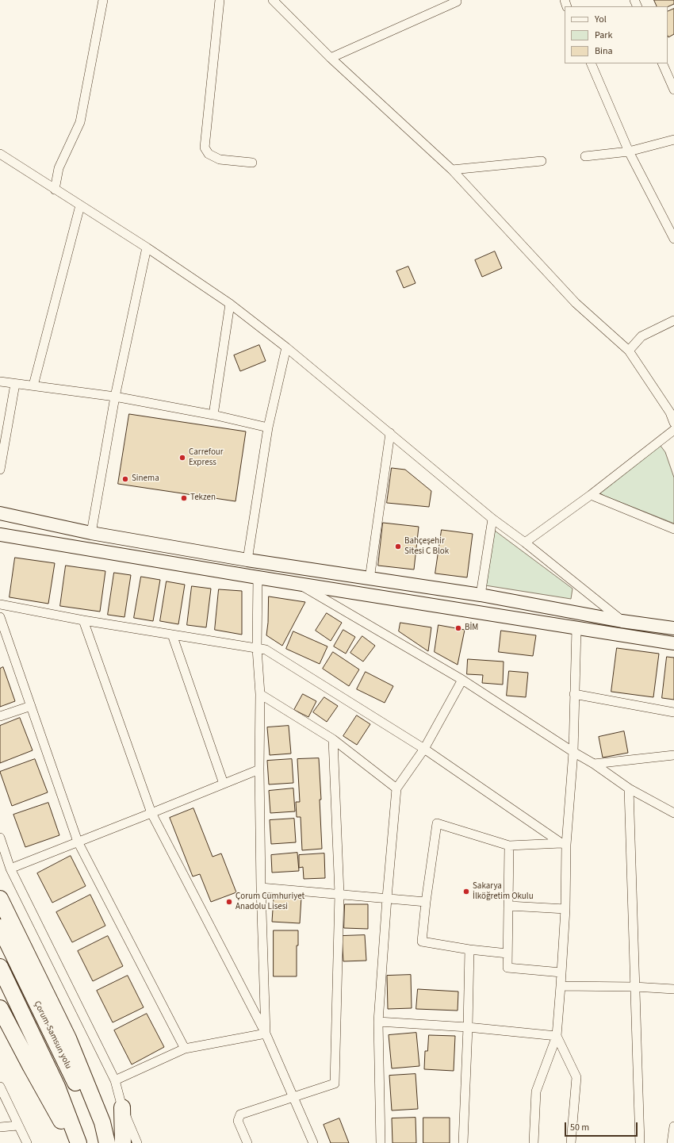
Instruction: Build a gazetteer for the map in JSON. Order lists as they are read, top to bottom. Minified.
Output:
{"streets":{"highway":["Çorum-Samsun yolu"]},"places":["Carrefour Express","Sinema","Tekzen","Bahçeşehir Sitesi C Blok","BİM","Sakarya İlköğretim Okulu","Çorum Cumhuriyet Anadolu Lisesi"],"legend":["Yol","Park","Bina"],"scale_bar":"50 m"}
